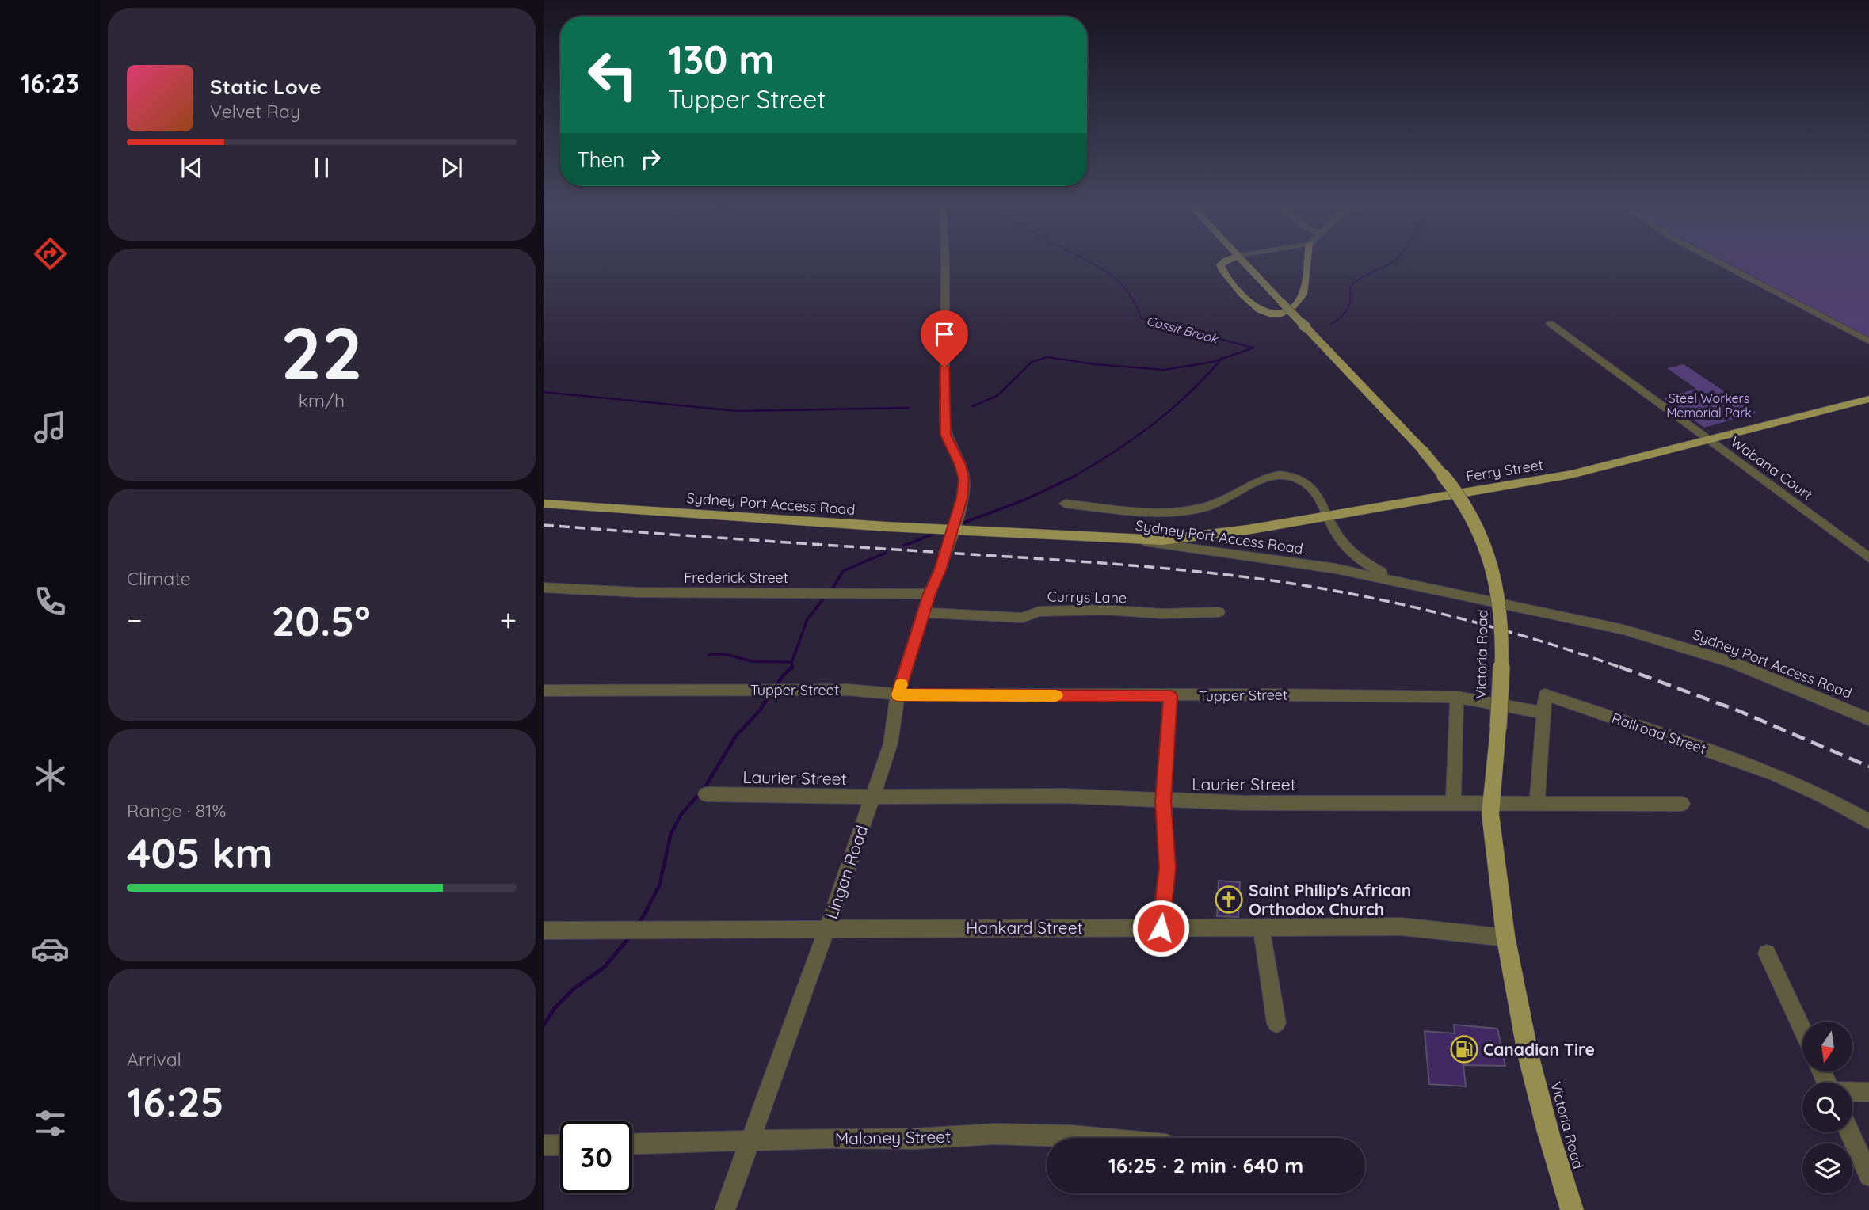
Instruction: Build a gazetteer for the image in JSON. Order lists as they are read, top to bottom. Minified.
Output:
{"streets":{"main road":["Ferry Street","Sydney Port Access Road","Victoria Road"],"street":["Wabana Court","Frederick Street","Currys Lane","Tupper Street","Railroad Street","Laurier Street","Lingan Road","Hankard Street","Maloney Street"]},"crossings":[["Wabana Court","Ferry Street"],["Ferry Street","Sydney Port Access Road"],["Sydney Port Access Road","Lingan Road"],["Frederick Street","Lingan Road"],["Currys Lane","Lingan Road"],["Victoria Road","Laurier Street"],["Victoria Road","Hankard Street"],["Tupper Street","Railroad Street"],["Tupper Street","Lingan Road"],["Laurier Street","Lingan Road"],["Lingan Road","Hankard Street"],["Lingan Road","Maloney Street"]],"water":["Cossit Brook"],"parks":["Steel Workers Memorial Park"],"places":{"church":["Saint Philip's African Orthodox Church"],"fuel station":["Canadian Tire"]},"north":"bottom","page":{"tabs":"16:23","turn":["130 m","Tupper Street"],"song":["Static Love","Velvet Ray"],"then":"Then","tile":[["22","km/h"],"Climate",["Range · 81%","405 km"],["Arrival","16:25"]],"heat":["−","20.5°","+"],"limit":"30","trip":"16:25 · 2 min · 640 m"}}
